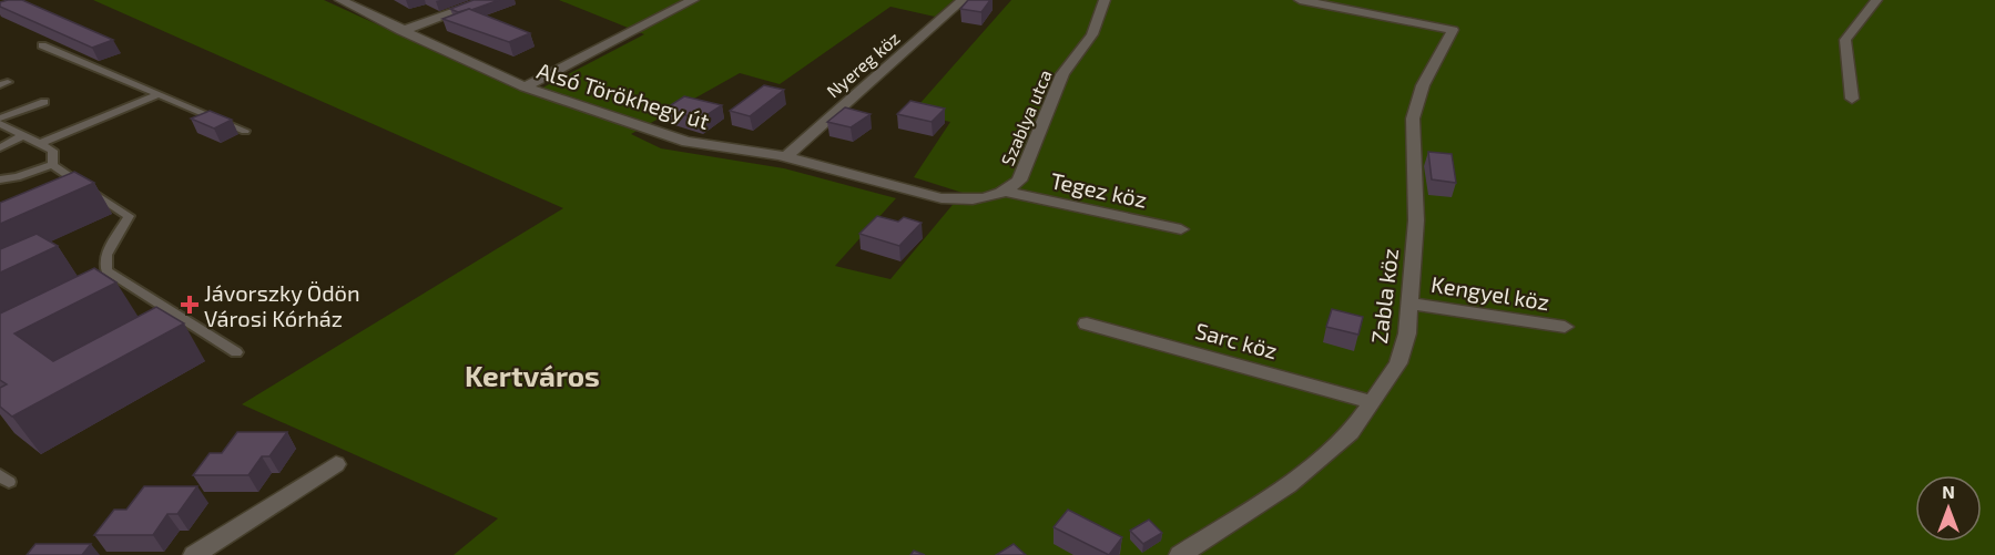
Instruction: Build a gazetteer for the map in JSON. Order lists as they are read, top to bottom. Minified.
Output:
{"streets":{"street":["Nyereg köz","Alsó Törökhegy út","Szablya utca","Tegez köz","Kengyel köz","Zabla köz","Sarc köz"]},"crossings":[["Nyereg köz","Alsó Törökhegy út"],["Alsó Törökhegy út","Szablya utca"],["Alsó Törökhegy út","Tegez köz"],["Kengyel köz","Zabla köz"],["Zabla köz","Sarc köz"]],"districts":["Kertváros"],"places":{"health":["Jávorszky Ödön Városi Kórház"]},"north":"top"}
